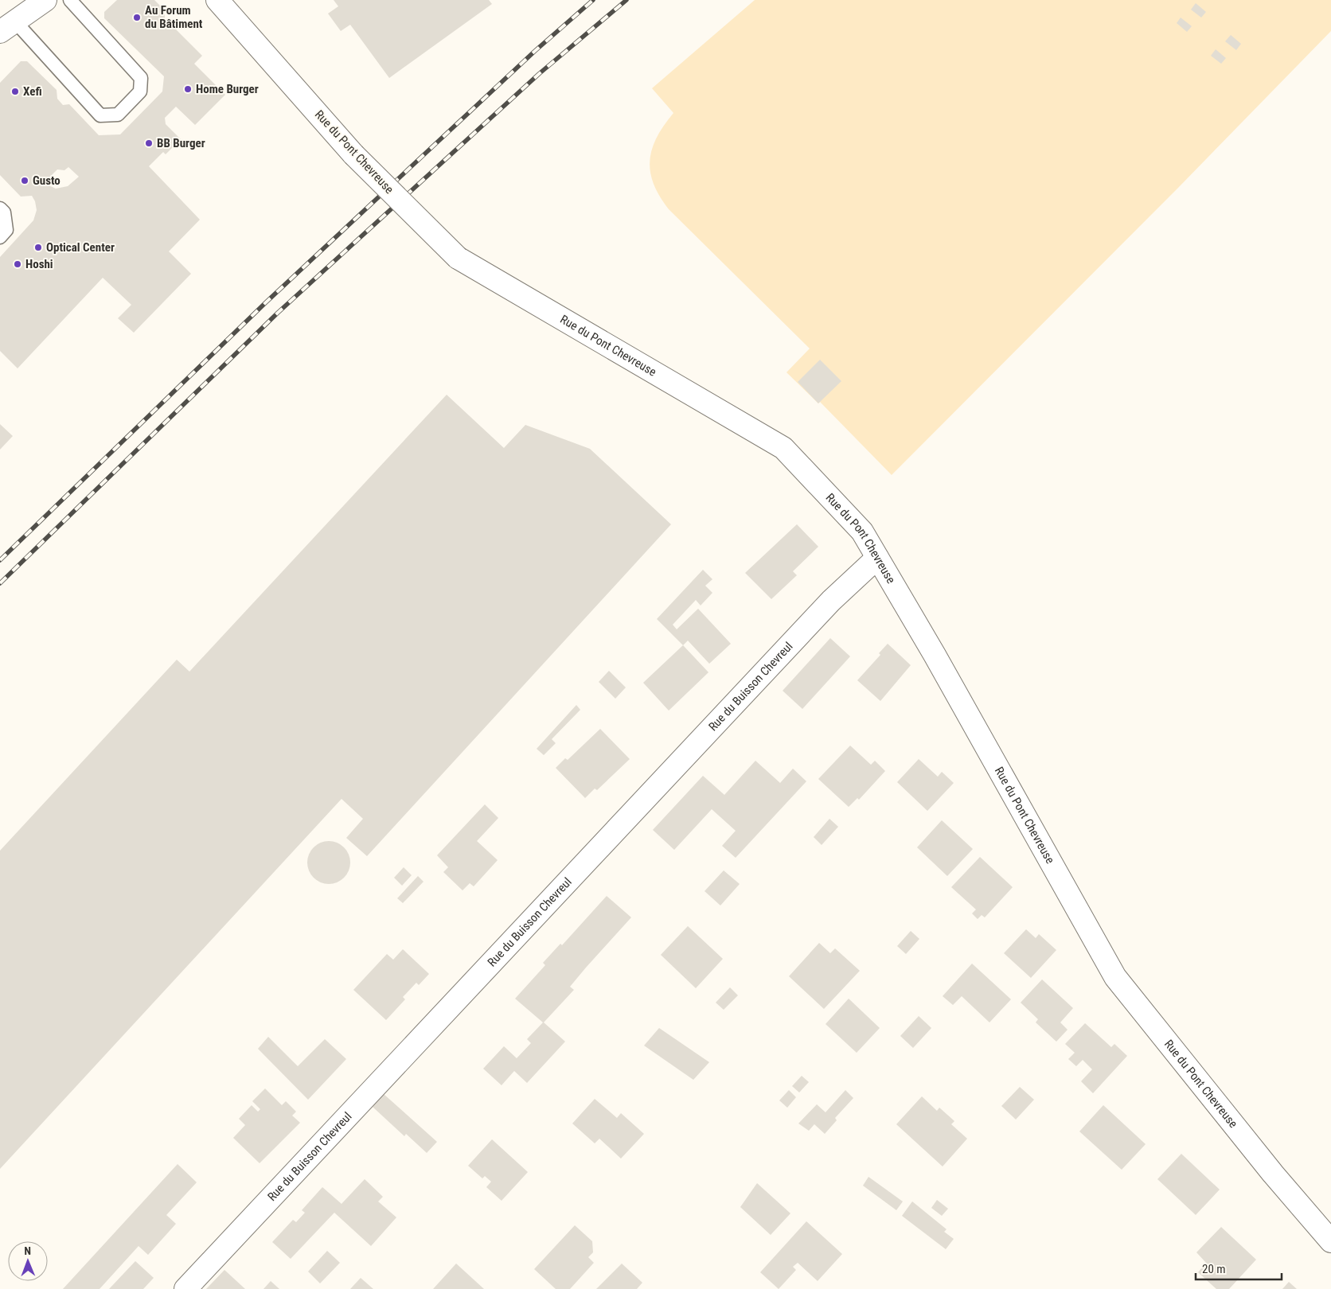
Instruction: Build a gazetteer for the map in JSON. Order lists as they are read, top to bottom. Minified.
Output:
{"streets":{"street":["Rue du Pont Chevreuse","Rue du Buisson Chevreul"]},"crossings":[["Rue du Pont Chevreuse","Rue du Buisson Chevreul"]],"places":["Au Forum du Bâtiment","Home Burger","Xefi","BB Burger","Gusto","Optical Center","Hoshi"],"scale_bar":"20 m","north":"top"}
